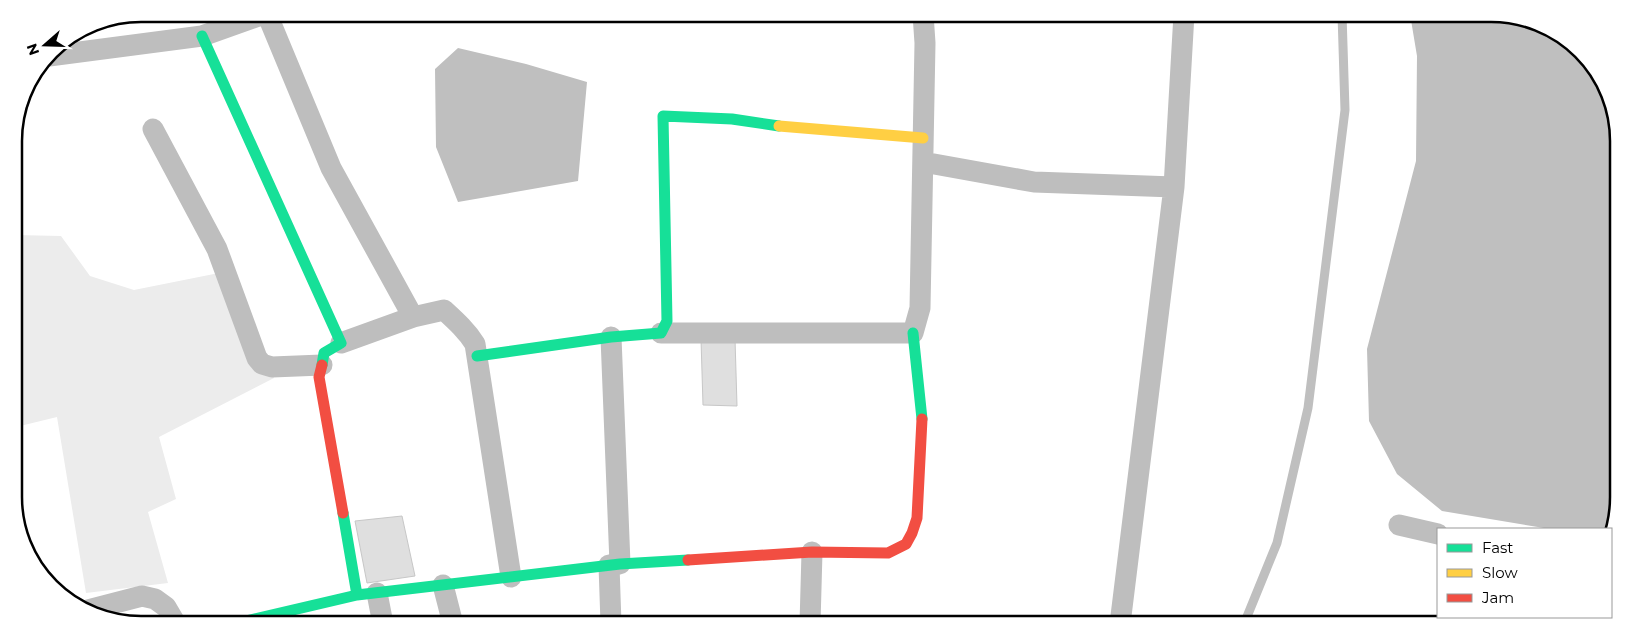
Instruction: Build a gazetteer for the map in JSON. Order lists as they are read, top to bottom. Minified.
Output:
{"legend":["Fast","Slow","Jam"],"north":"left"}
